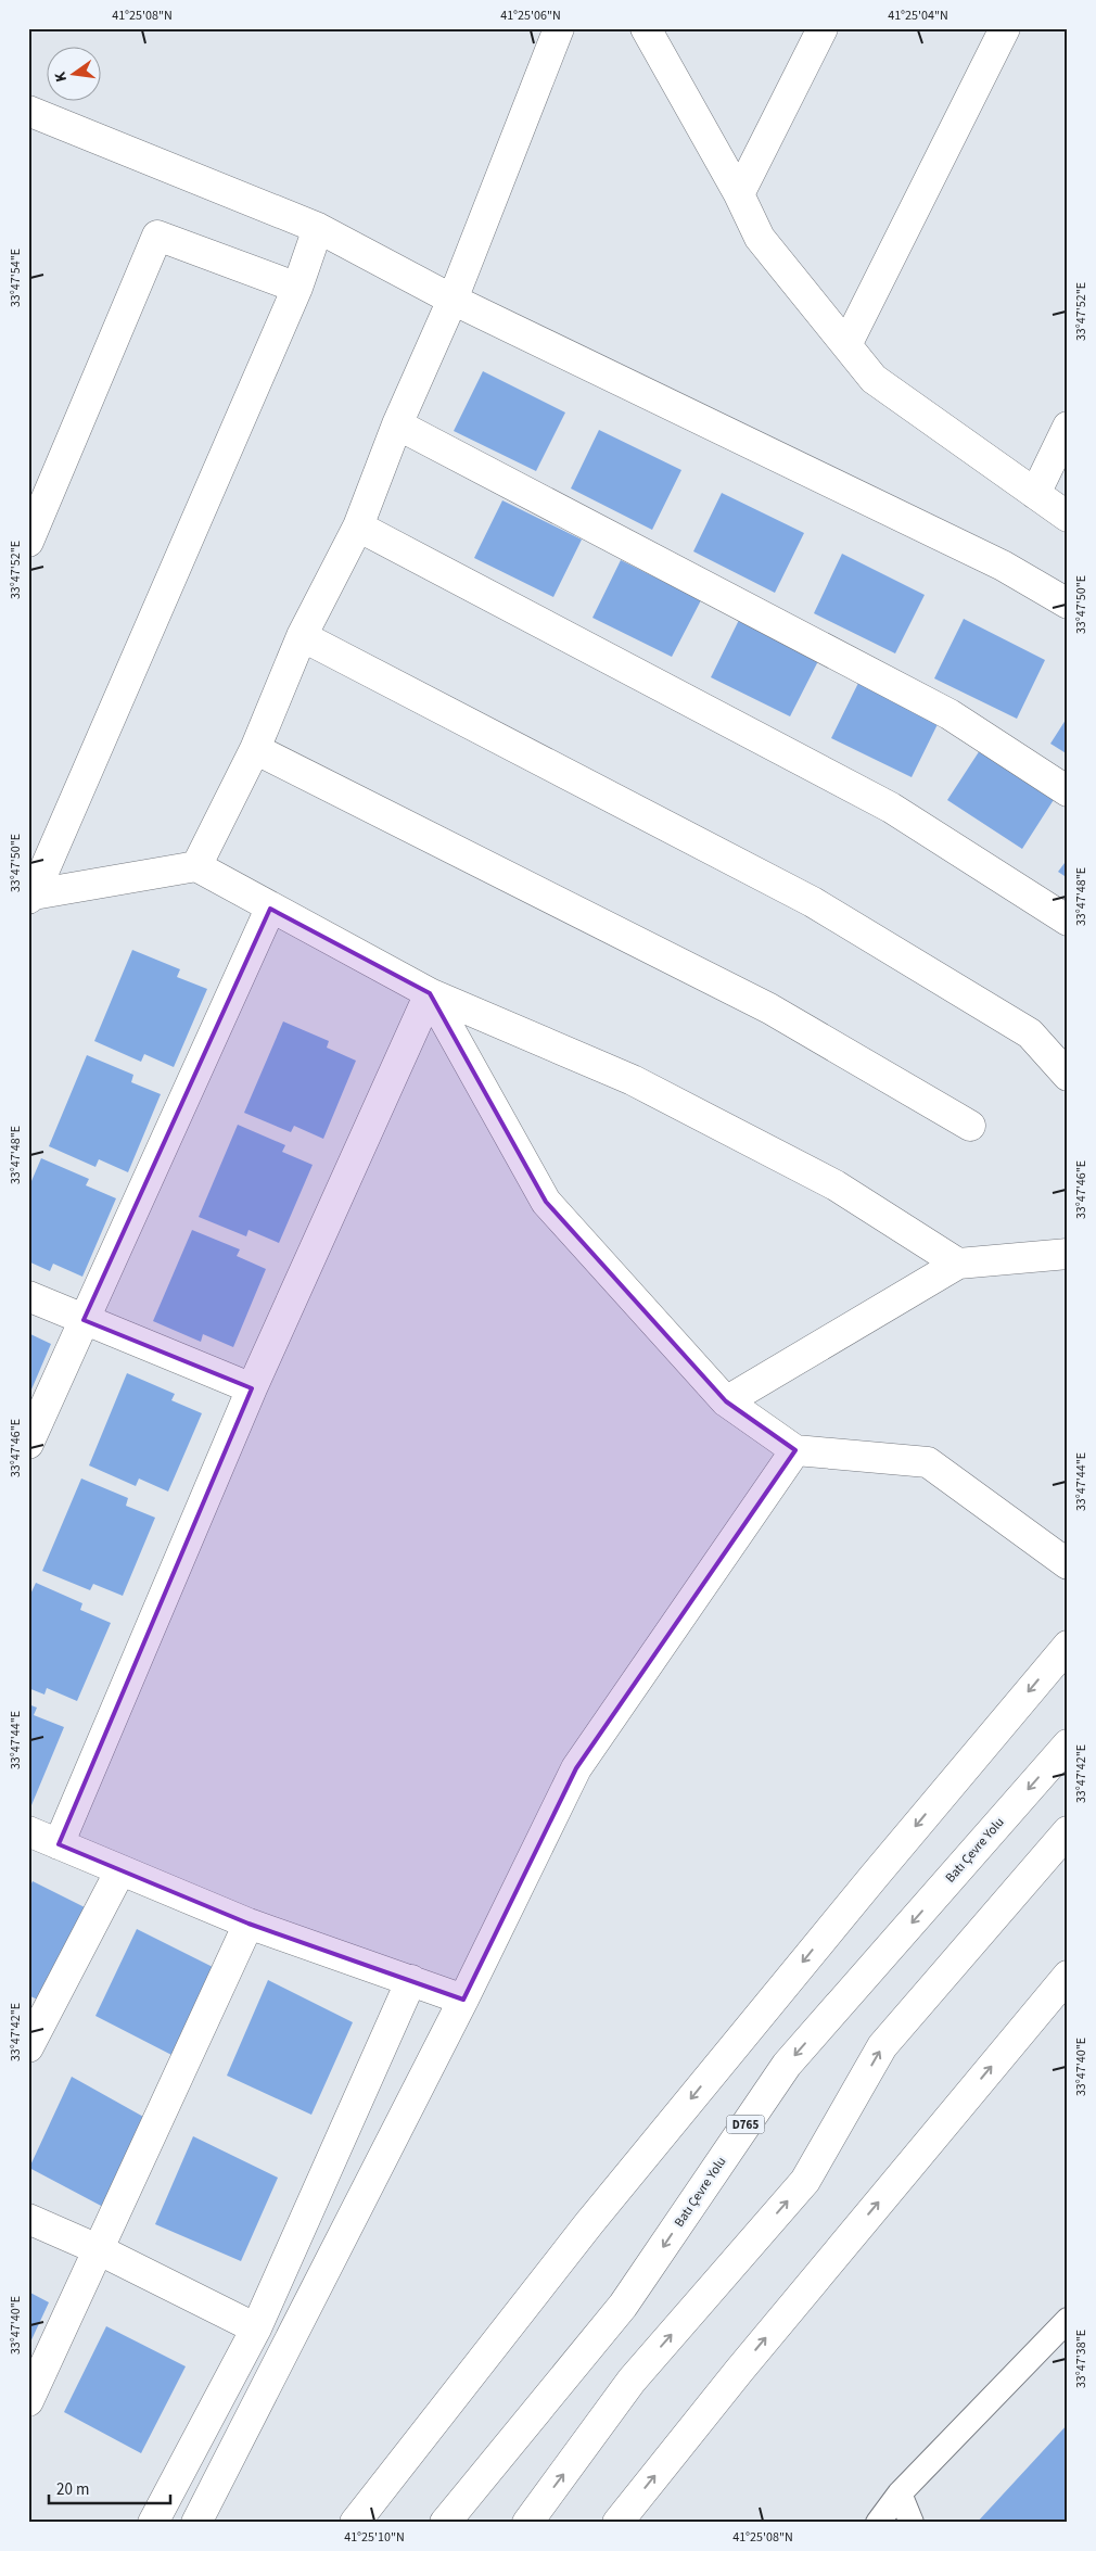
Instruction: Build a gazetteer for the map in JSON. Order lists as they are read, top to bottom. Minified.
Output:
{"streets":{"main road":["Batı Çevre Yolu","D765"]},"scale_bar":"20 m","north":"left","coordinates":["41°25'08\"N","41°25'06\"N","41°25'04\"N","33°47'54\"E","33°47'52\"E","33°47'50\"E","33°47'48\"E","33°47'46\"E","33°47'44\"E","33°47'42\"E","33°47'40\"E","33°47'38\"E","41°25'10\"N"]}
